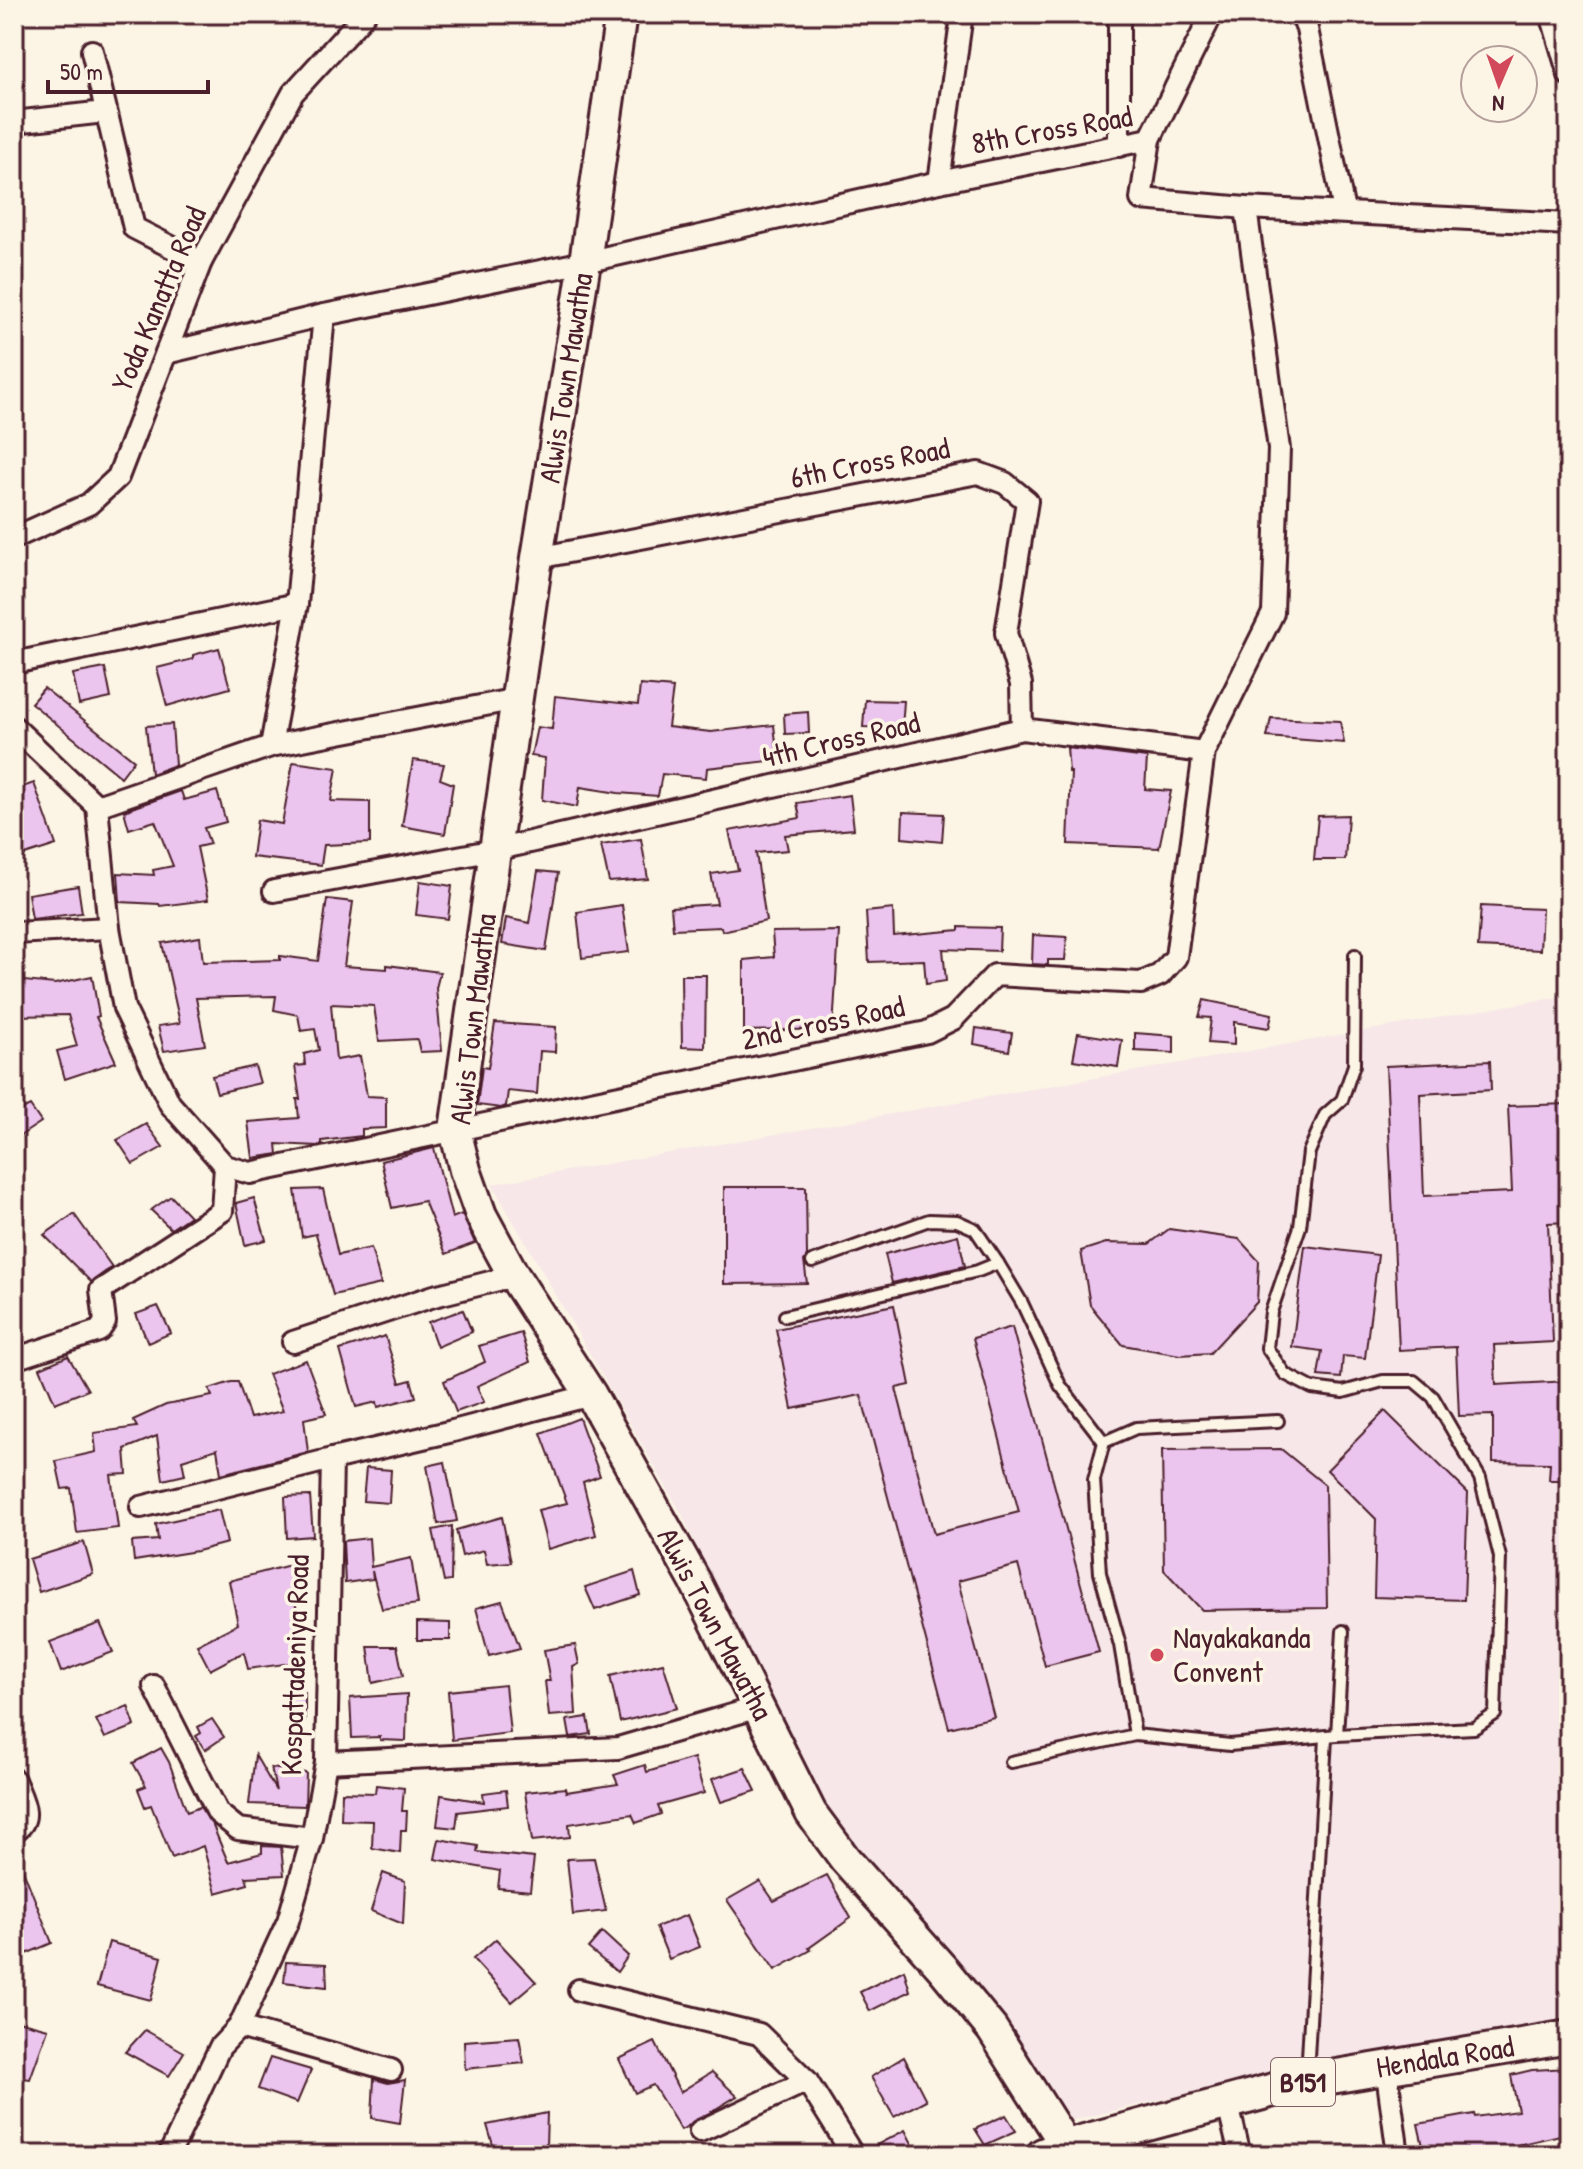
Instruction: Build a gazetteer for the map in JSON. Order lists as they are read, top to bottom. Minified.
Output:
{"streets":{"main road":["Hendala Road","B151"],"street":["8th Cross Road","Yoda Kanatta Road","Alwis Town Mawatha","6th Cross Road","4th Cross Road","2nd Cross Road","Kospattadeniya Road"]},"crossings":[["8th Cross Road","Yoda Kanatta Road"],["8th Cross Road","Alwis Town Mawatha"],["Alwis Town Mawatha","6th Cross Road"],["Alwis Town Mawatha","4th Cross Road"],["Alwis Town Mawatha","2nd Cross Road"],["Alwis Town Mawatha","Hendala Road"],["6th Cross Road","4th Cross Road"],["4th Cross Road","2nd Cross Road"]],"places":["Nayakakanda Convent"],"scale_bar":"50 m","north":"bottom"}
